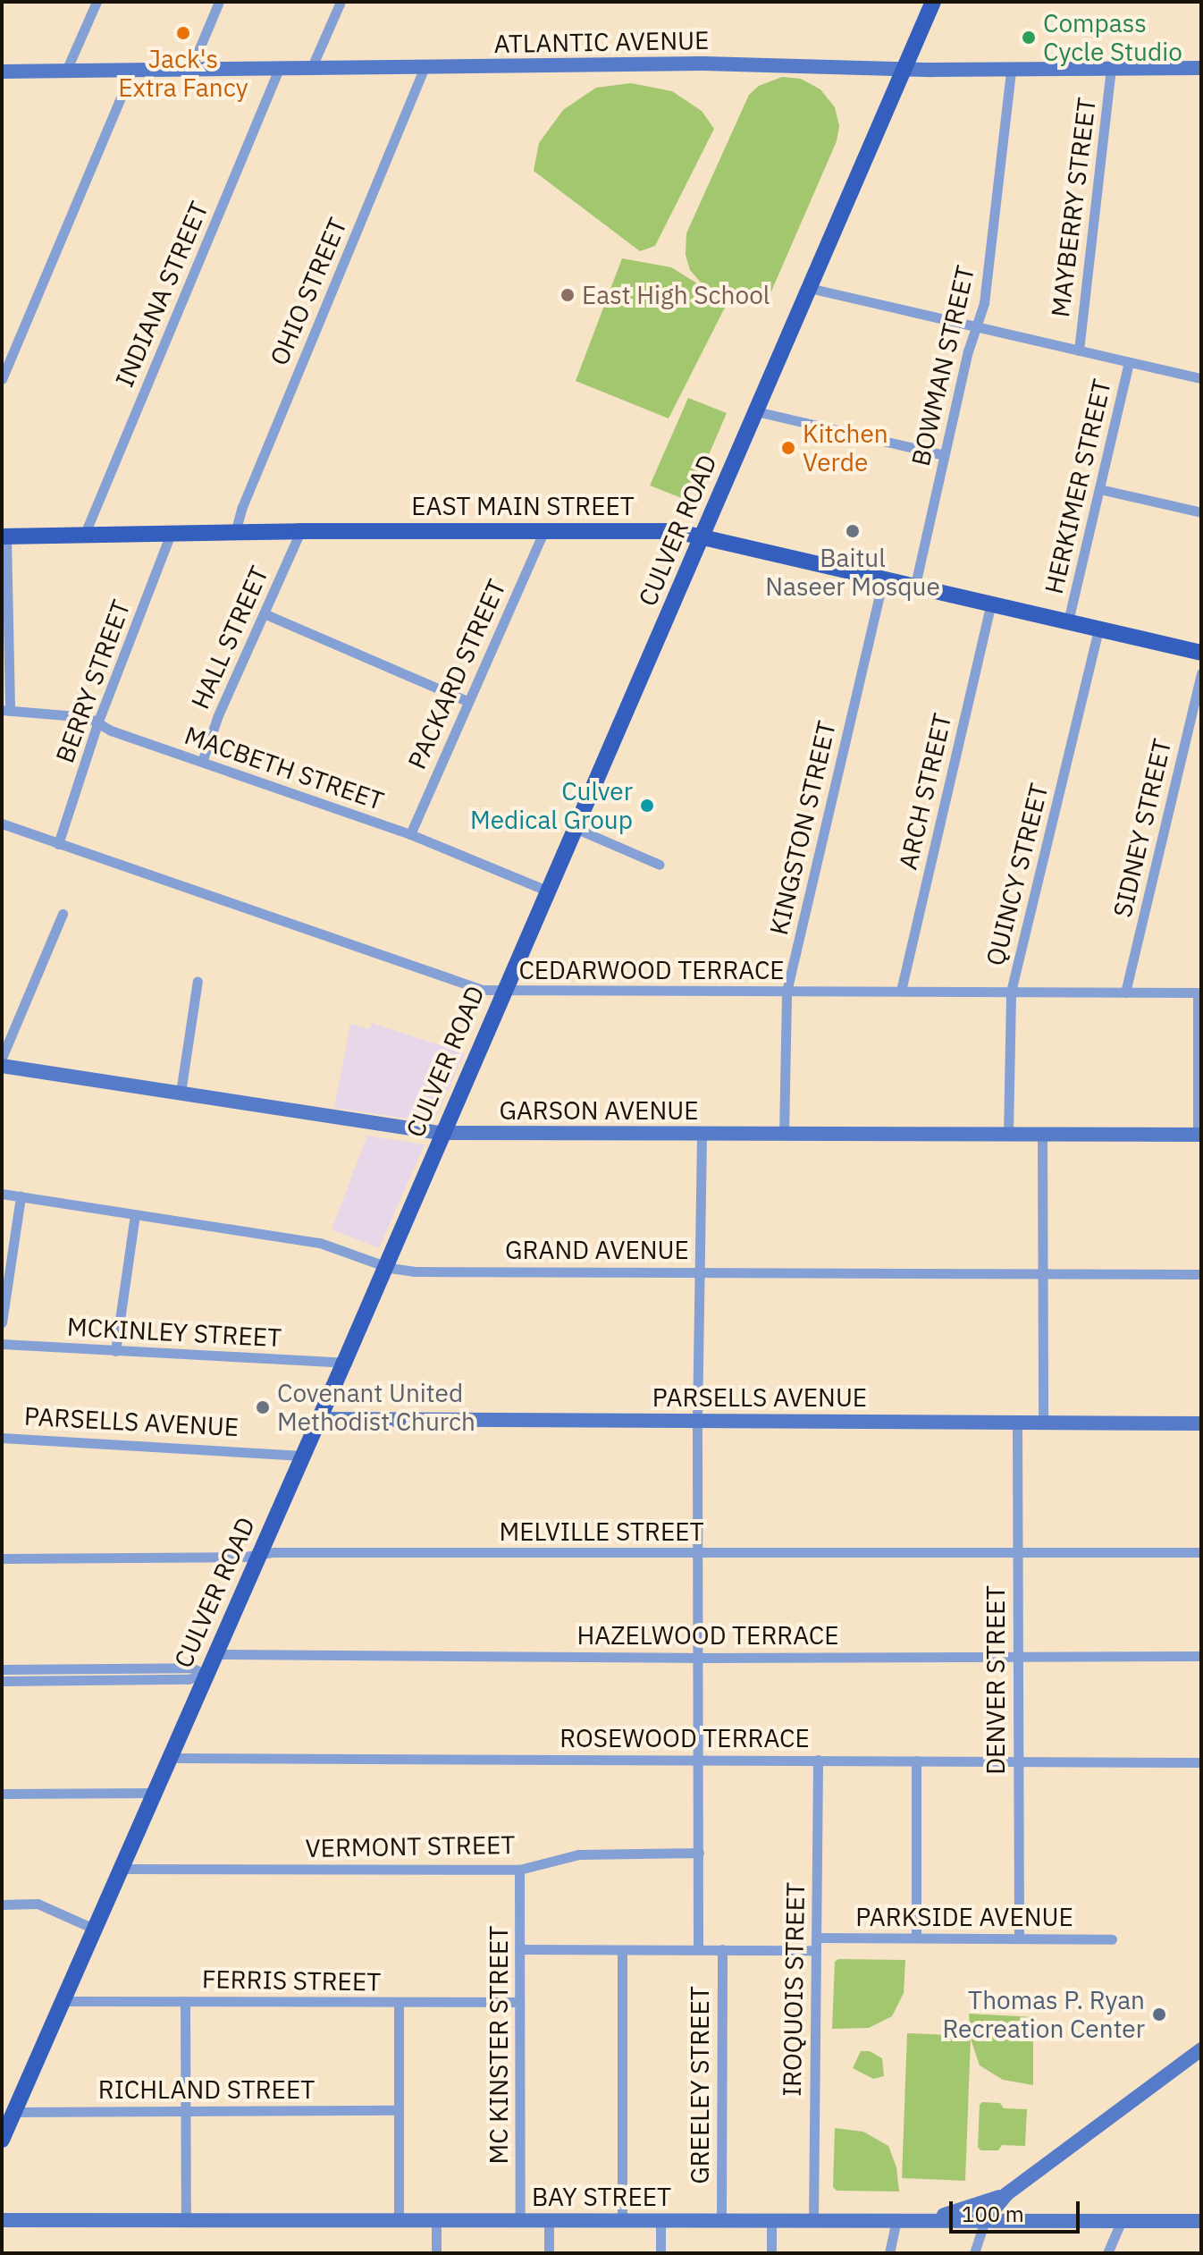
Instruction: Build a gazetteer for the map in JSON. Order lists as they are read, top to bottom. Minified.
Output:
{"streets":{"main road":["EAST MAIN STREET","CULVER ROAD"],"street":["ATLANTIC AVENUE","MAYBERRY STREET","OHIO STREET","INDIANA STREET","BOWMAN STREET","HERKIMER STREET","HALL STREET","PACKARD STREET","BERRY STREET","MACBETH STREET","ARCH STREET","KINGSTON STREET","SIDNEY STREET","QUINCY STREET","CEDARWOOD TERRACE","GARSON AVENUE","GRAND AVENUE","MCKINLEY STREET","PARSELLS AVENUE","MELVILLE STREET","HAZELWOOD TERRACE","DENVER STREET","ROSEWOOD TERRACE","VERMONT STREET","PARKSIDE AVENUE","FERRIS STREET","IROQUOIS STREET","MC KINSTER STREET","GREELEY STREET","RICHLAND STREET","BAY STREET"]},"crossings":[["ATLANTIC AVENUE","MAYBERRY STREET"],["ATLANTIC AVENUE","OHIO STREET"],["ATLANTIC AVENUE","INDIANA STREET"],["ATLANTIC AVENUE","BOWMAN STREET"],["ATLANTIC AVENUE","CULVER ROAD"],["OHIO STREET","EAST MAIN STREET"],["INDIANA STREET","EAST MAIN STREET"],["BOWMAN STREET","EAST MAIN STREET"],["HERKIMER STREET","EAST MAIN STREET"],["EAST MAIN STREET","CULVER ROAD"],["EAST MAIN STREET","HALL STREET"],["EAST MAIN STREET","PACKARD STREET"],["EAST MAIN STREET","BERRY STREET"],["EAST MAIN STREET","ARCH STREET"],["EAST MAIN STREET","KINGSTON STREET"],["EAST MAIN STREET","QUINCY STREET"],["CULVER ROAD","MACBETH STREET"],["CULVER ROAD","CEDARWOOD TERRACE"],["CULVER ROAD","GARSON AVENUE"],["CULVER ROAD","GRAND AVENUE"],["CULVER ROAD","MCKINLEY STREET"],["CULVER ROAD","PARSELLS AVENUE"],["CULVER ROAD","MELVILLE STREET"],["CULVER ROAD","HAZELWOOD TERRACE"],["CULVER ROAD","ROSEWOOD TERRACE"],["CULVER ROAD","VERMONT STREET"],["CULVER ROAD","FERRIS STREET"],["CULVER ROAD","RICHLAND STREET"],["HALL STREET","MACBETH STREET"],["PACKARD STREET","MACBETH STREET"],["BERRY STREET","MACBETH STREET"],["BERRY STREET","CEDARWOOD TERRACE"],["ARCH STREET","CEDARWOOD TERRACE"],["KINGSTON STREET","CEDARWOOD TERRACE"],["KINGSTON STREET","GARSON AVENUE"],["SIDNEY STREET","CEDARWOOD TERRACE"],["QUINCY STREET","CEDARWOOD TERRACE"],["QUINCY STREET","GARSON AVENUE"],["PARSELLS AVENUE","DENVER STREET"],["MELVILLE STREET","DENVER STREET"],["HAZELWOOD TERRACE","DENVER STREET"],["DENVER STREET","ROSEWOOD TERRACE"],["DENVER STREET","PARKSIDE AVENUE"],["ROSEWOOD TERRACE","IROQUOIS STREET"],["VERMONT STREET","MC KINSTER STREET"],["PARKSIDE AVENUE","IROQUOIS STREET"],["FERRIS STREET","MC KINSTER STREET"],["IROQUOIS STREET","BAY STREET"],["MC KINSTER STREET","BAY STREET"],["GREELEY STREET","BAY STREET"]],"places":["Jack's Extra Fancy","Compass Cycle Studio","East High School","Kitchen Verde","Baitul Naseer Mosque","Culver Medical Group","Covenant United Methodist Church","Thomas P. Ryan Recreation Center"],"scale_bar":"100 m"}
